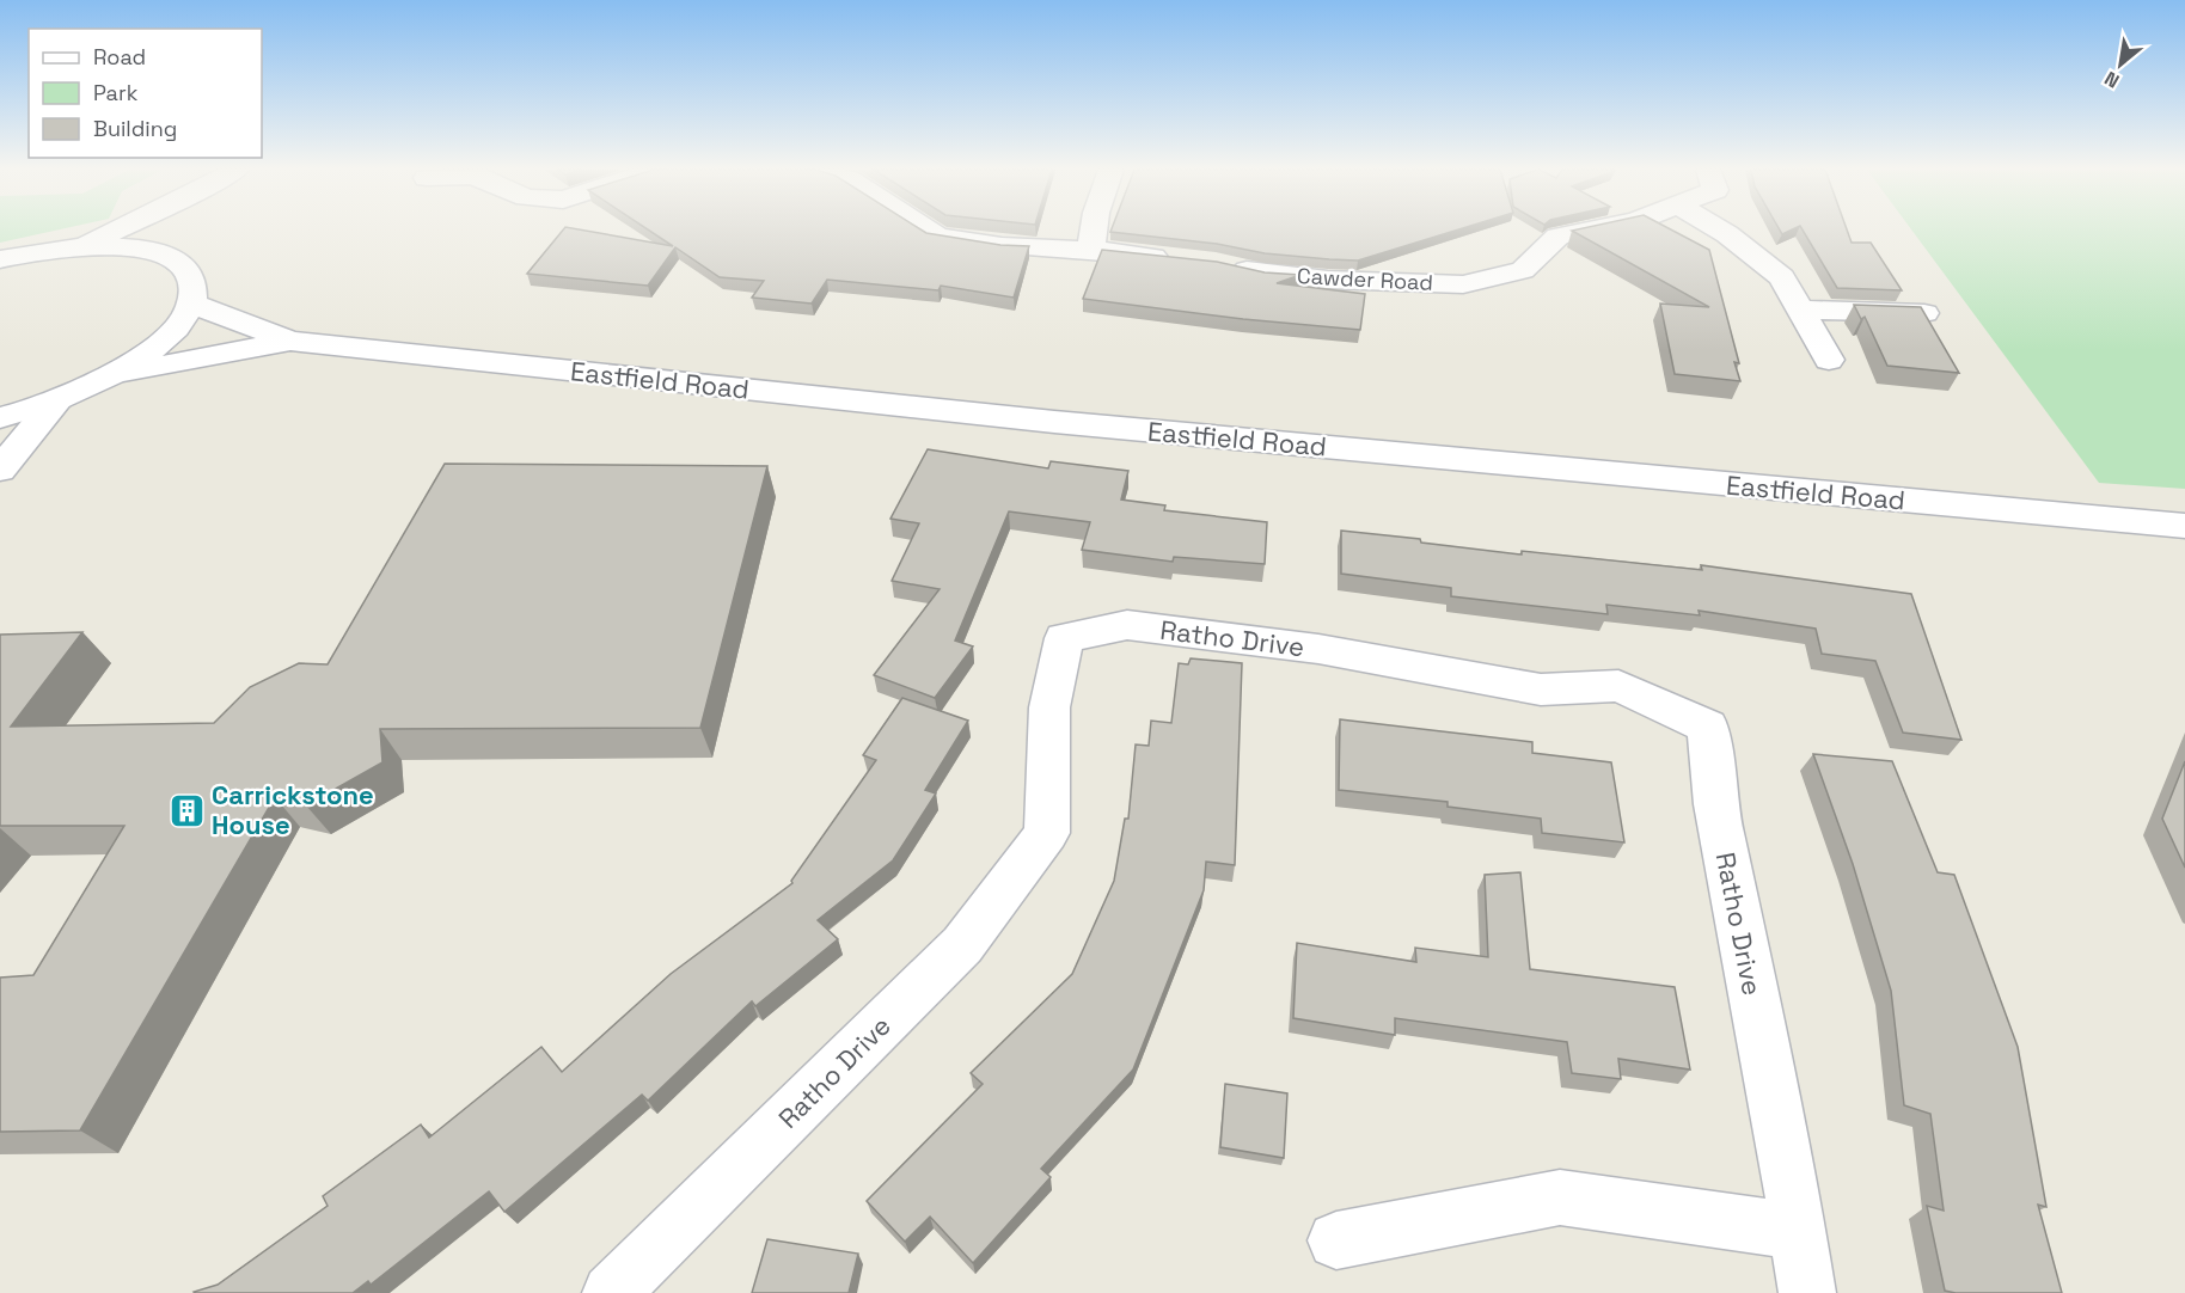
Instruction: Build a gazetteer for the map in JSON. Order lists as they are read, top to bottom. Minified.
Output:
{"streets":{"street":["Cawder Road","Eastfield Road","Ratho Drive"]},"places":{"building":["Carrickstone House"]},"legend":["Road","Park","Building"],"north":"bottom left"}
